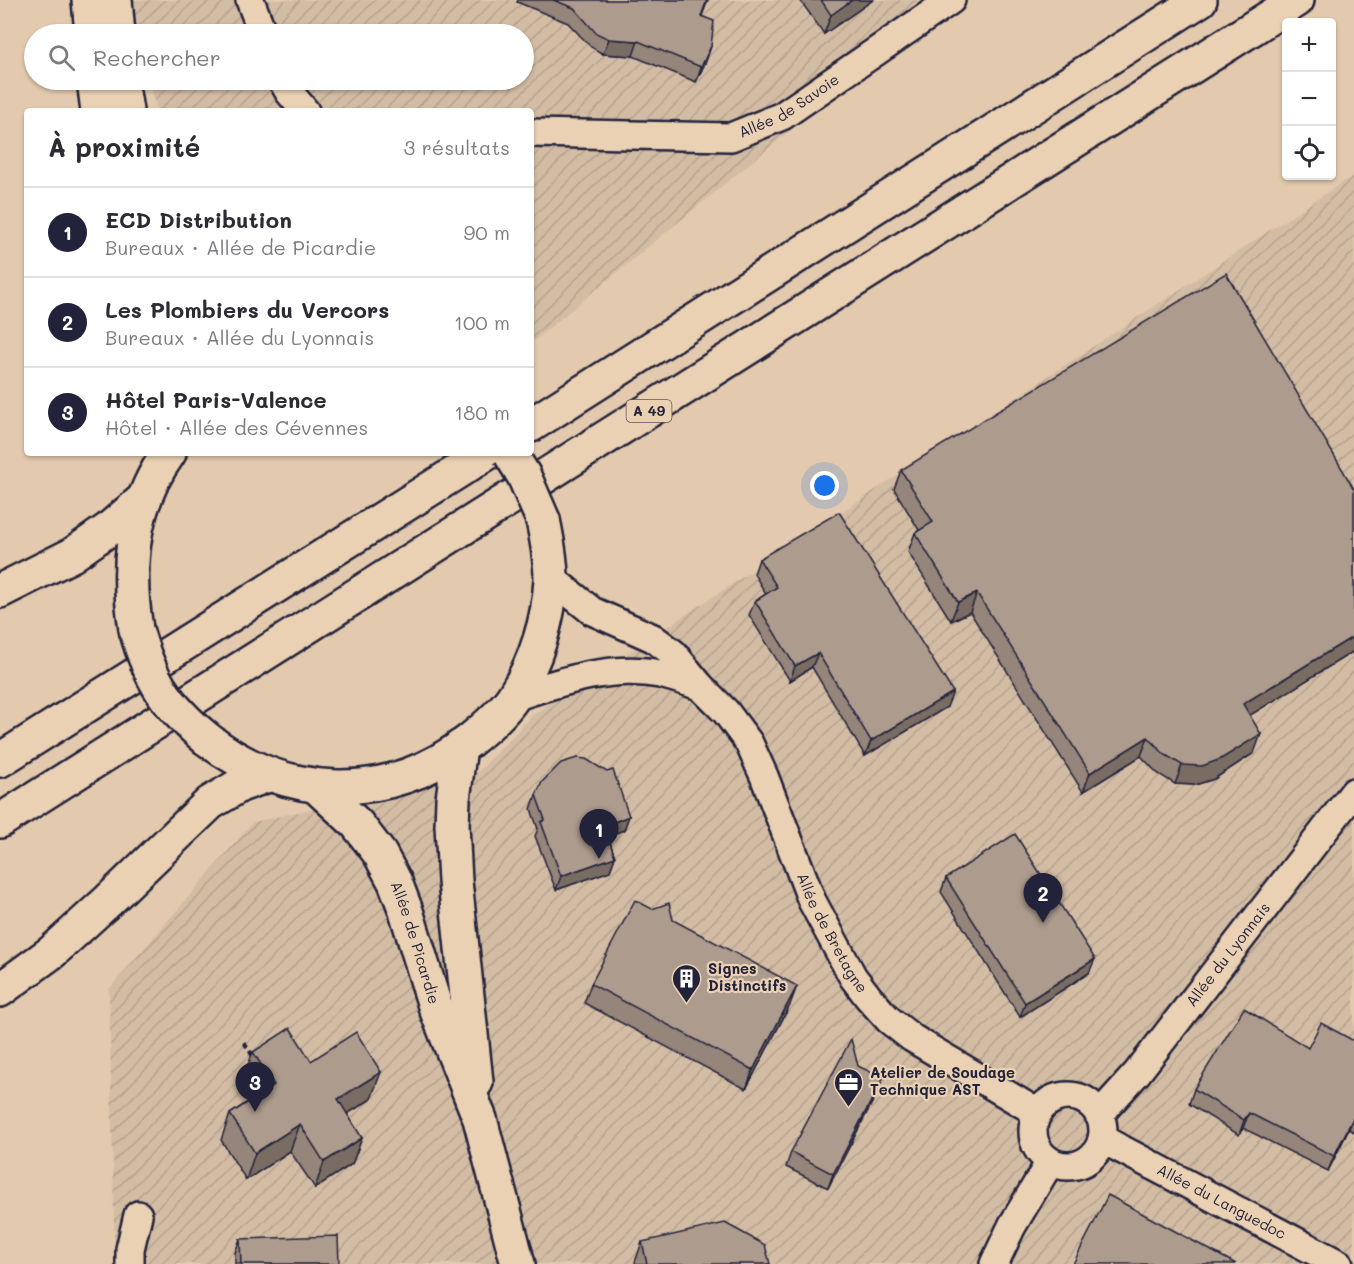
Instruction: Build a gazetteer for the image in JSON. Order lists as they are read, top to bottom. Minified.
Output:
{"streets":{"main road":["A 49","Allée de Picardie"],"street":["Allée de Savoie","Allée de Bretagne","Allée du Lyonnais","Allée du Languedoc"]},"crossings":[["Allée de Bretagne","Allée du Lyonnais"],["Allée de Bretagne","Allée du Languedoc"],["Allée du Lyonnais","Allée du Languedoc"]],"places":{"building":["Signes Distinctifs"],"office":["Atelier de Soudage Technique AST"]},"page":{"map_buttons":["+","−"],"search":"Rechercher","heading":["À proximité","3 résultats"],"list":[{"mark":"1","name":"ECD Distribution","note":"Bureaux · Allée de Picardie","value":"90 m"},{"mark":"2","name":"Les Plombiers du Vercors","note":"Bureaux · Allée du Lyonnais","value":"100 m"},{"mark":"3","name":"Hôtel Paris-Valence","note":"Hôtel · Allée des Cévennes","value":"180 m"}],"pins":["1","2","3"]}}
